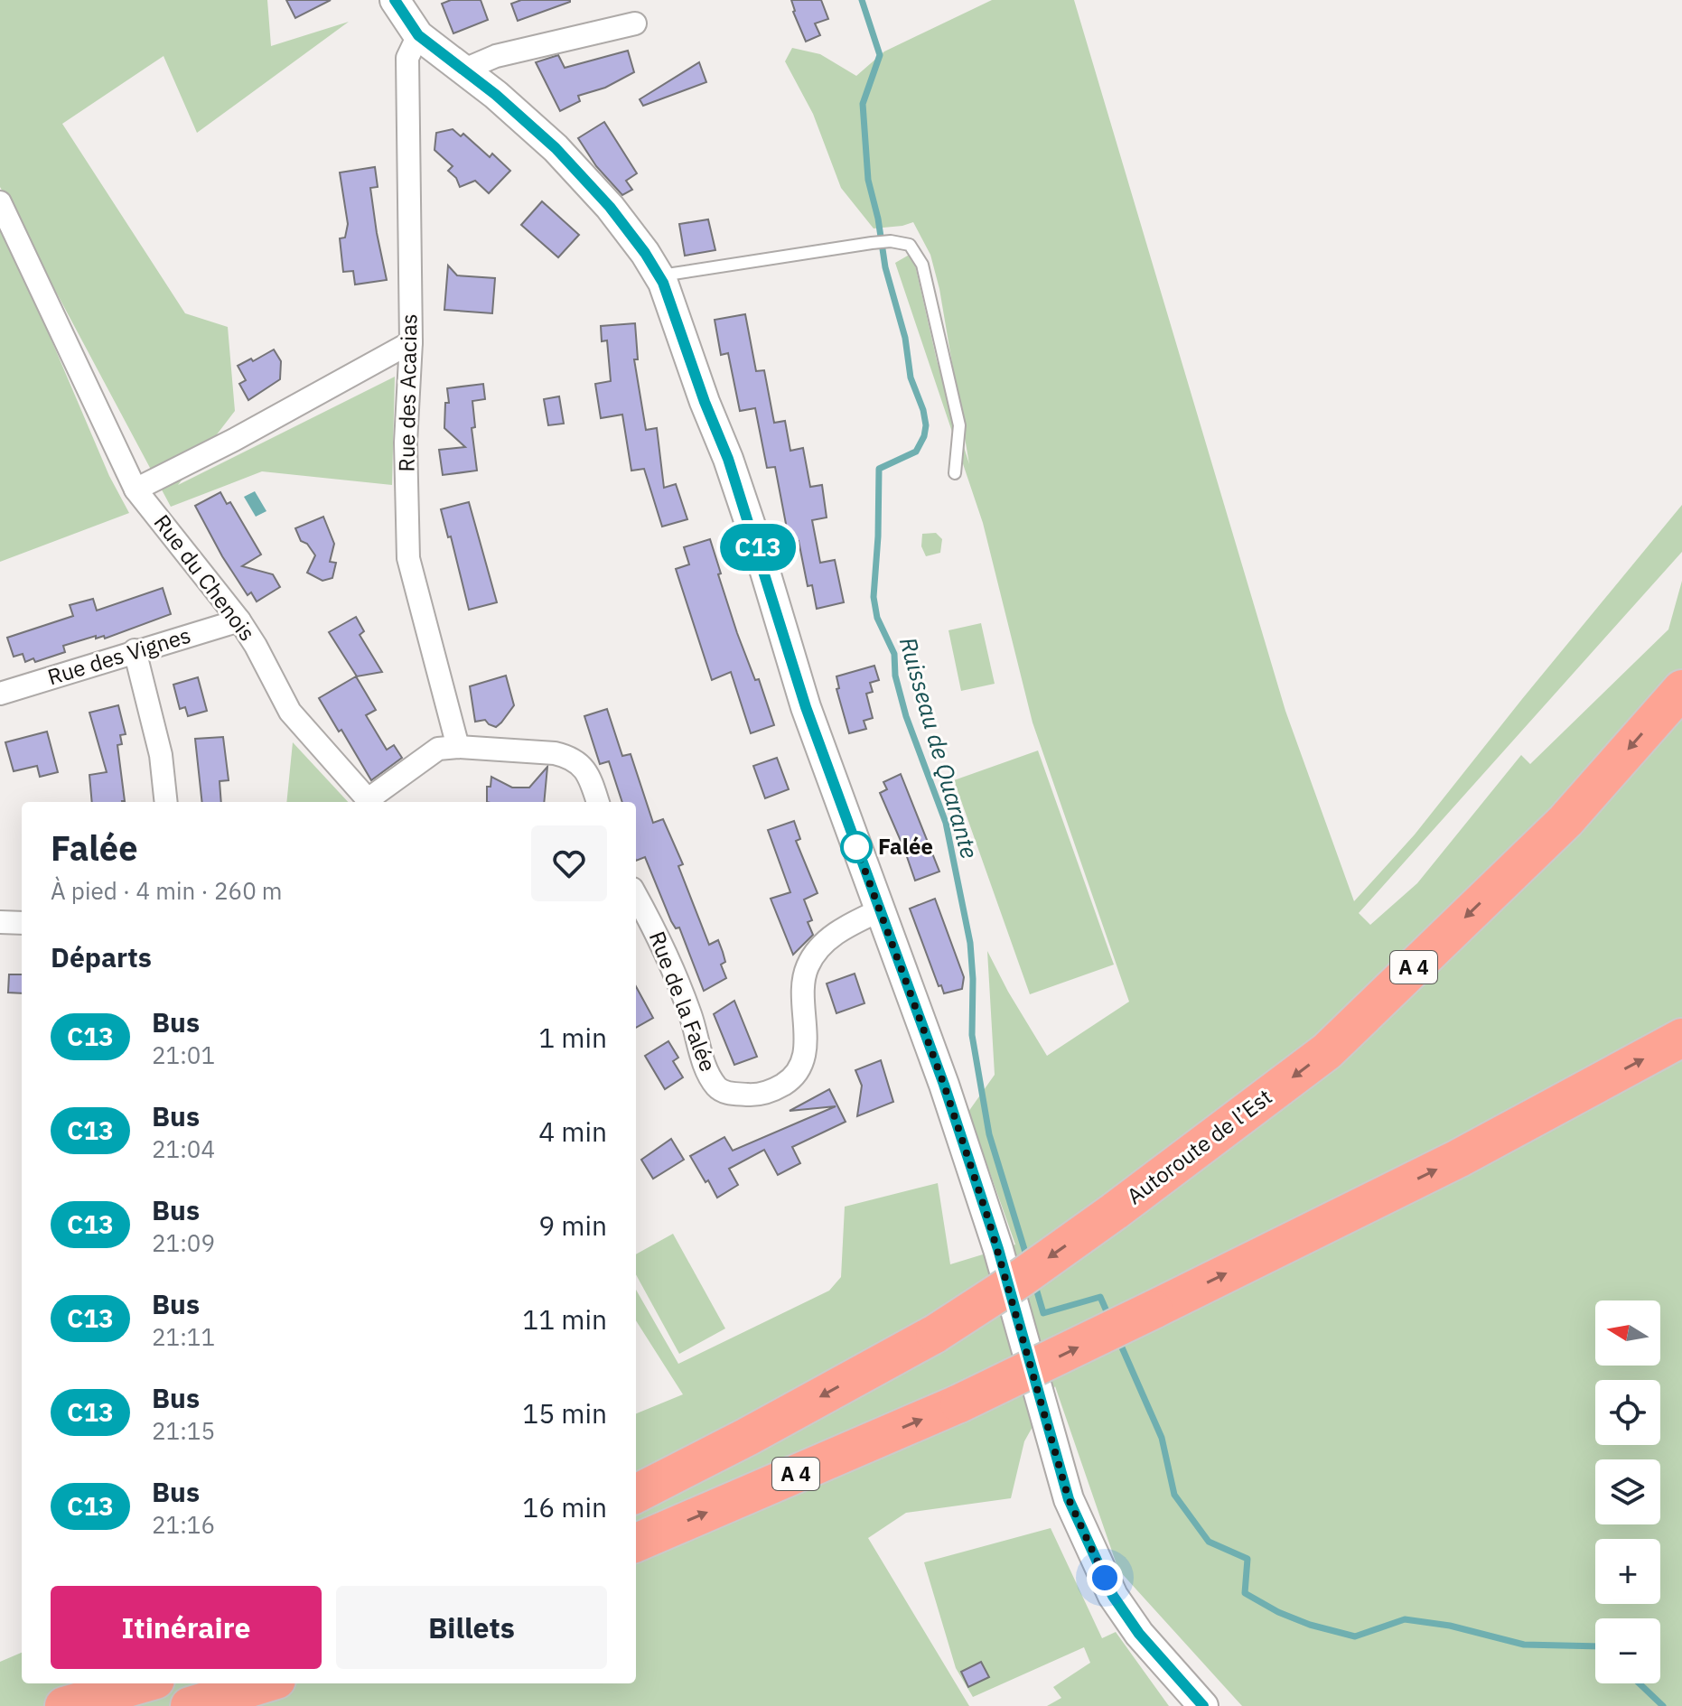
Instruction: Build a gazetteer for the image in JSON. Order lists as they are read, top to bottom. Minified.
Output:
{"streets":{"highway":["A 4","Autoroute de l’Est"],"street":["Rue des Acacias","Rue du Chenois","Rue des Vignes","Rue de la Falée"]},"crossings":[["Rue du Chenois","Rue des Vignes"]],"water":["Ruisseau de Quarante"],"places":["Falée"],"lines":["bus line C13"],"north":"left","page":{"on_map":"C13","heading":[["Falée","À pied · 4 min · 260 m"],"Départs"],"list":[{"mark":"C13","name":"Bus","note":"21:01","value":"1 min"},{"mark":"C13","name":"Bus","note":"21:04","value":"4 min"},{"mark":"C13","name":"Bus","note":"21:09","value":"9 min"},{"mark":"C13","name":"Bus","note":"21:11","value":"11 min"},{"mark":"C13","name":"Bus","note":"21:15","value":"15 min"},{"mark":"C13","name":"Bus","note":"21:16","value":"16 min"}],"map_buttons":["+","−"],"buttons":["Itinéraire","Billets"]}}
